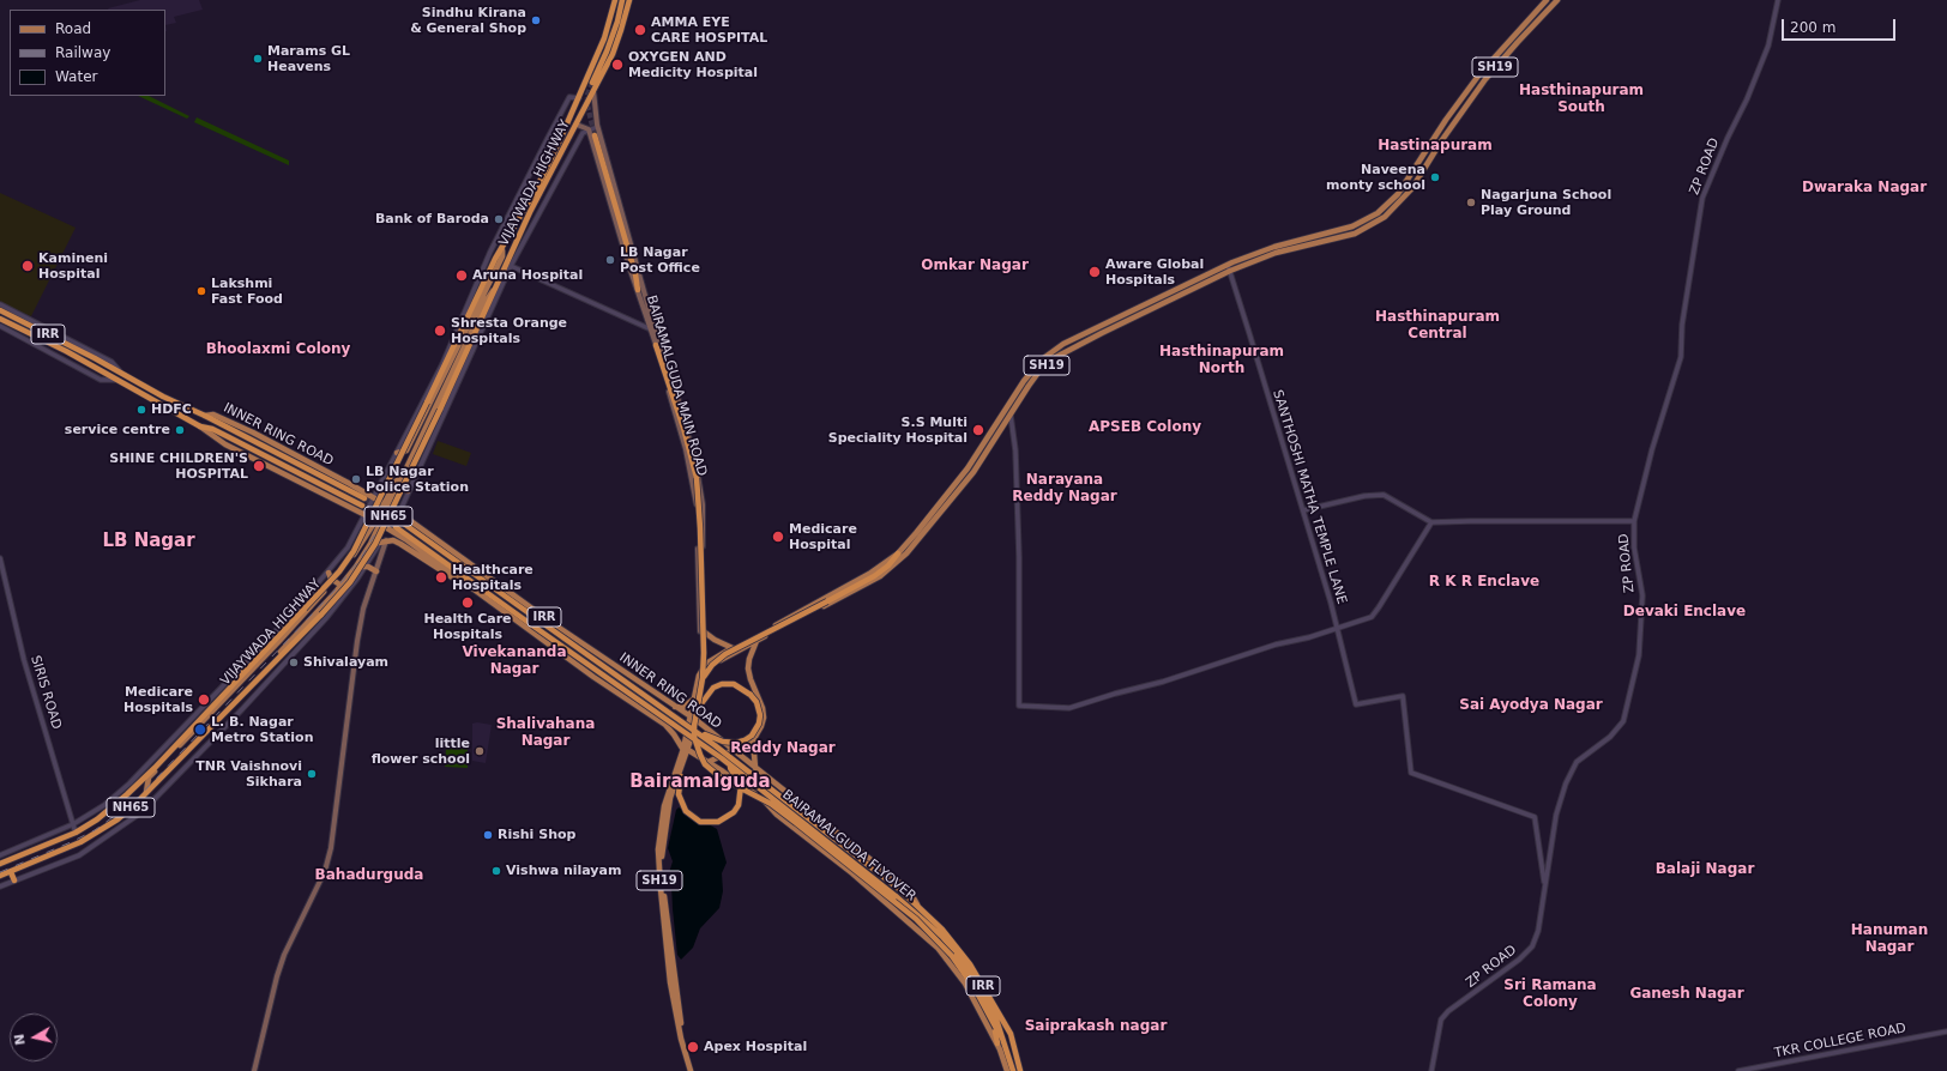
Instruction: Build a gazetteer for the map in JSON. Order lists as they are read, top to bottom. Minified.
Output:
{"streets":{"highway":["VIJAYWADA HIGHWAY","IRR","INNER RING ROAD","NH65","BAIRAMALGUDA FLYOVER"],"main road":["SH19","BAIRAMALGUDA MAIN ROAD"],"street":["ZP ROAD","SANTHOSHI MATHA TEMPLE LANE","SIRIS ROAD","TKR COLLEGE ROAD"]},"crossings":[["SH19","BAIRAMALGUDA MAIN ROAD"],["SH19","INNER RING ROAD"],["SH19","SANTHOSHI MATHA TEMPLE LANE"],["ZP ROAD","SANTHOSHI MATHA TEMPLE LANE"],["VIJAYWADA HIGHWAY","IRR"],["VIJAYWADA HIGHWAY","INNER RING ROAD"],["VIJAYWADA HIGHWAY","NH65"],["VIJAYWADA HIGHWAY","SIRIS ROAD"],["IRR","INNER RING ROAD"],["IRR","BAIRAMALGUDA FLYOVER"],["INNER RING ROAD","BAIRAMALGUDA FLYOVER"]],"districts":["Hasthinapuram South","Hastinapuram","Dwaraka Nagar","Omkar Nagar","Hasthinapuram Central","Bhoolaxmi Colony","Hasthinapuram North","APSEB Colony","Narayana Reddy Nagar","LB Nagar","R K R Enclave","Devaki Enclave","Vivekananda Nagar","Sai Ayodya Nagar","Shalivahana Nagar","Reddy Nagar","Bairamalguda","Balaji Nagar","Bahadurguda","Hanuman Nagar","Sri Ramana Colony","Ganesh Nagar","Saiprakash nagar"],"places":["Sindhu Kirana & General Shop","AMMA EYE CARE HOSPITAL","Marams GL Heavens","OXYGEN AND Medicity Hospital","Naveena monty school","Nagarjuna School Play Ground","Bank of Baroda","LB Nagar Post Office","Kamineni Hospital","Aware Global Hospitals","Aruna Hospital","Lakshmi Fast Food","Shresta Orange Hospitals","HDFC","service centre","S.S Multi Speciality Hospital","SHINE CHILDREN'S HOSPITAL","LB Nagar Police Station","Medicare Hospital","Healthcare Hospitals","Health Care Hospitals","Shivalayam","Medicare Hospitals","L. B. Nagar Metro Station","little flower school","TNR Vaishnovi Sikhara","Rishi Shop","Vishwa nilayam","Apex Hospital"],"legend":["Road","Railway","Water"],"scale_bar":"200 m","north":"left"}
